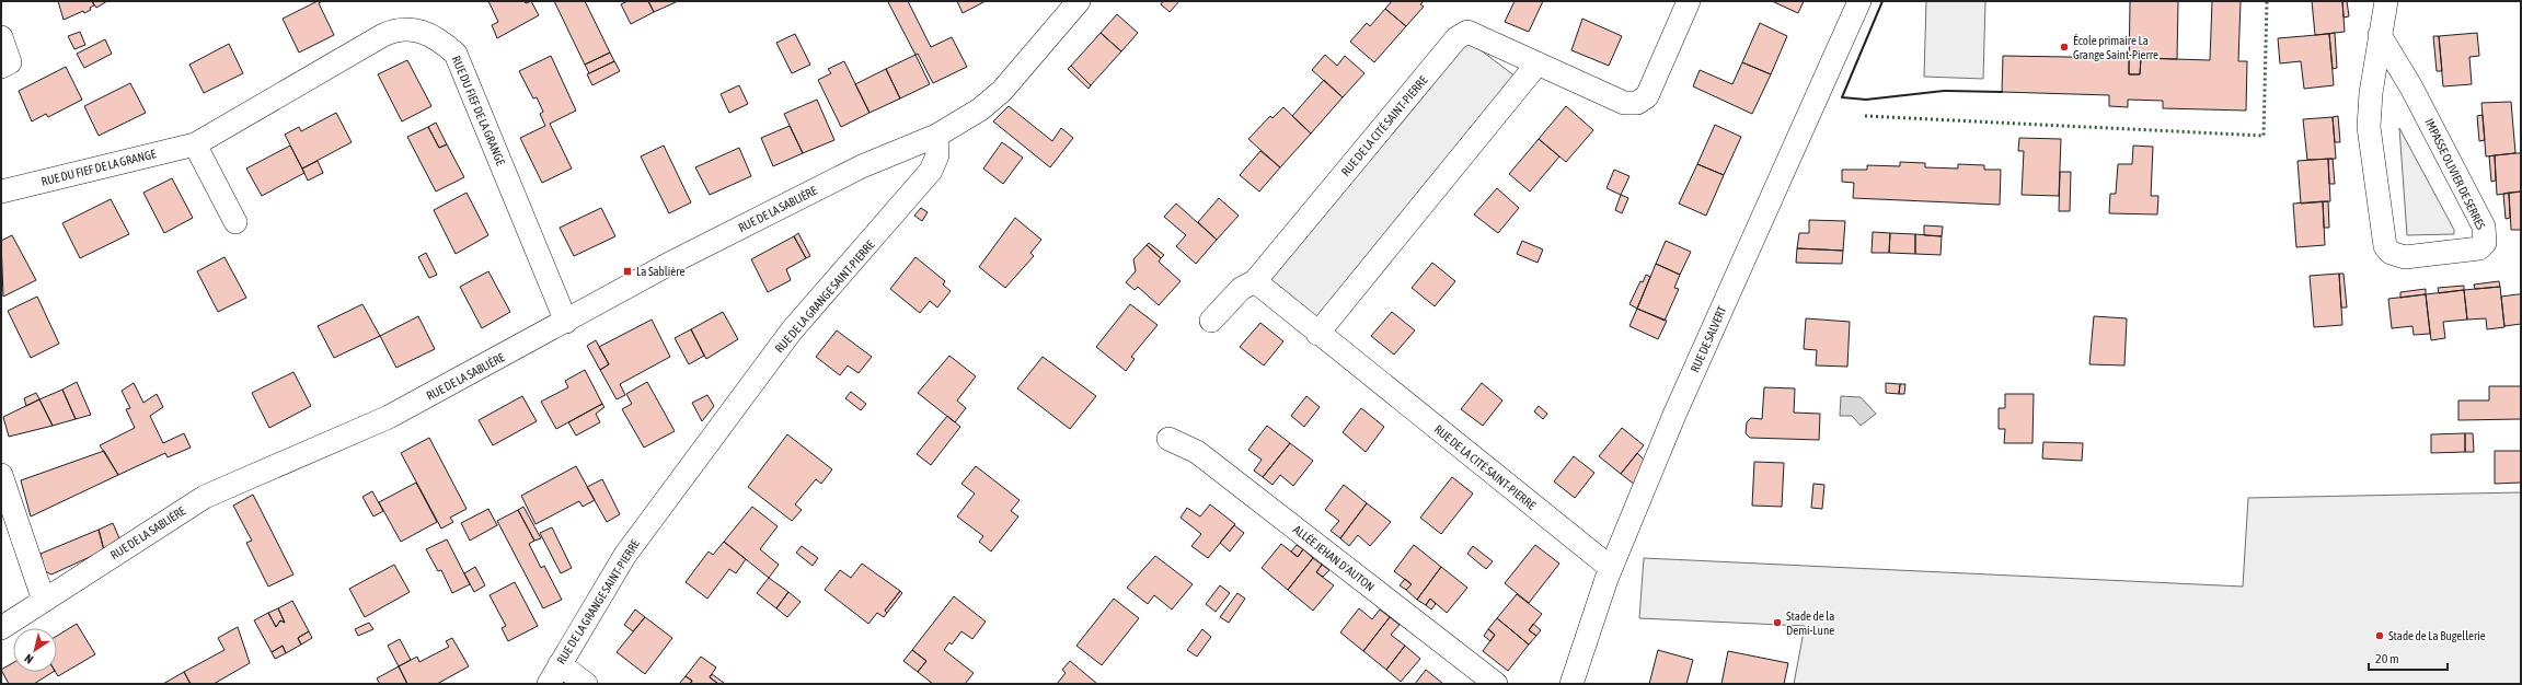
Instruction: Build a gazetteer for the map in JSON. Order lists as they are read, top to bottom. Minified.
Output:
{"streets":{"street":["RUE DU FIEF DE LA GRANGE","RUE DE LA CITÉ SAINT-PIERRE","IMPASSE OLIVIER DE SERRES","RUE DE LA SABLIÈRE","RUE DE LA GRANGE SAINT-PIERRE","RUE DE SALVERT","ALLÉE JEHAN D'AUTON"]},"crossings":[["RUE DU FIEF DE LA GRANGE","RUE DE LA SABLIÈRE"],["RUE DE LA CITÉ SAINT-PIERRE","RUE DE SALVERT"],["RUE DE LA SABLIÈRE","RUE DE LA GRANGE SAINT-PIERRE"]],"places":{"other":["École primaire La Grange Saint-Pierre","Stade de la Demi-Lune","Stade de La Bugellerie"],"transit":["La Sablière"]},"scale_bar":"20 m","north":"bottom left"}
